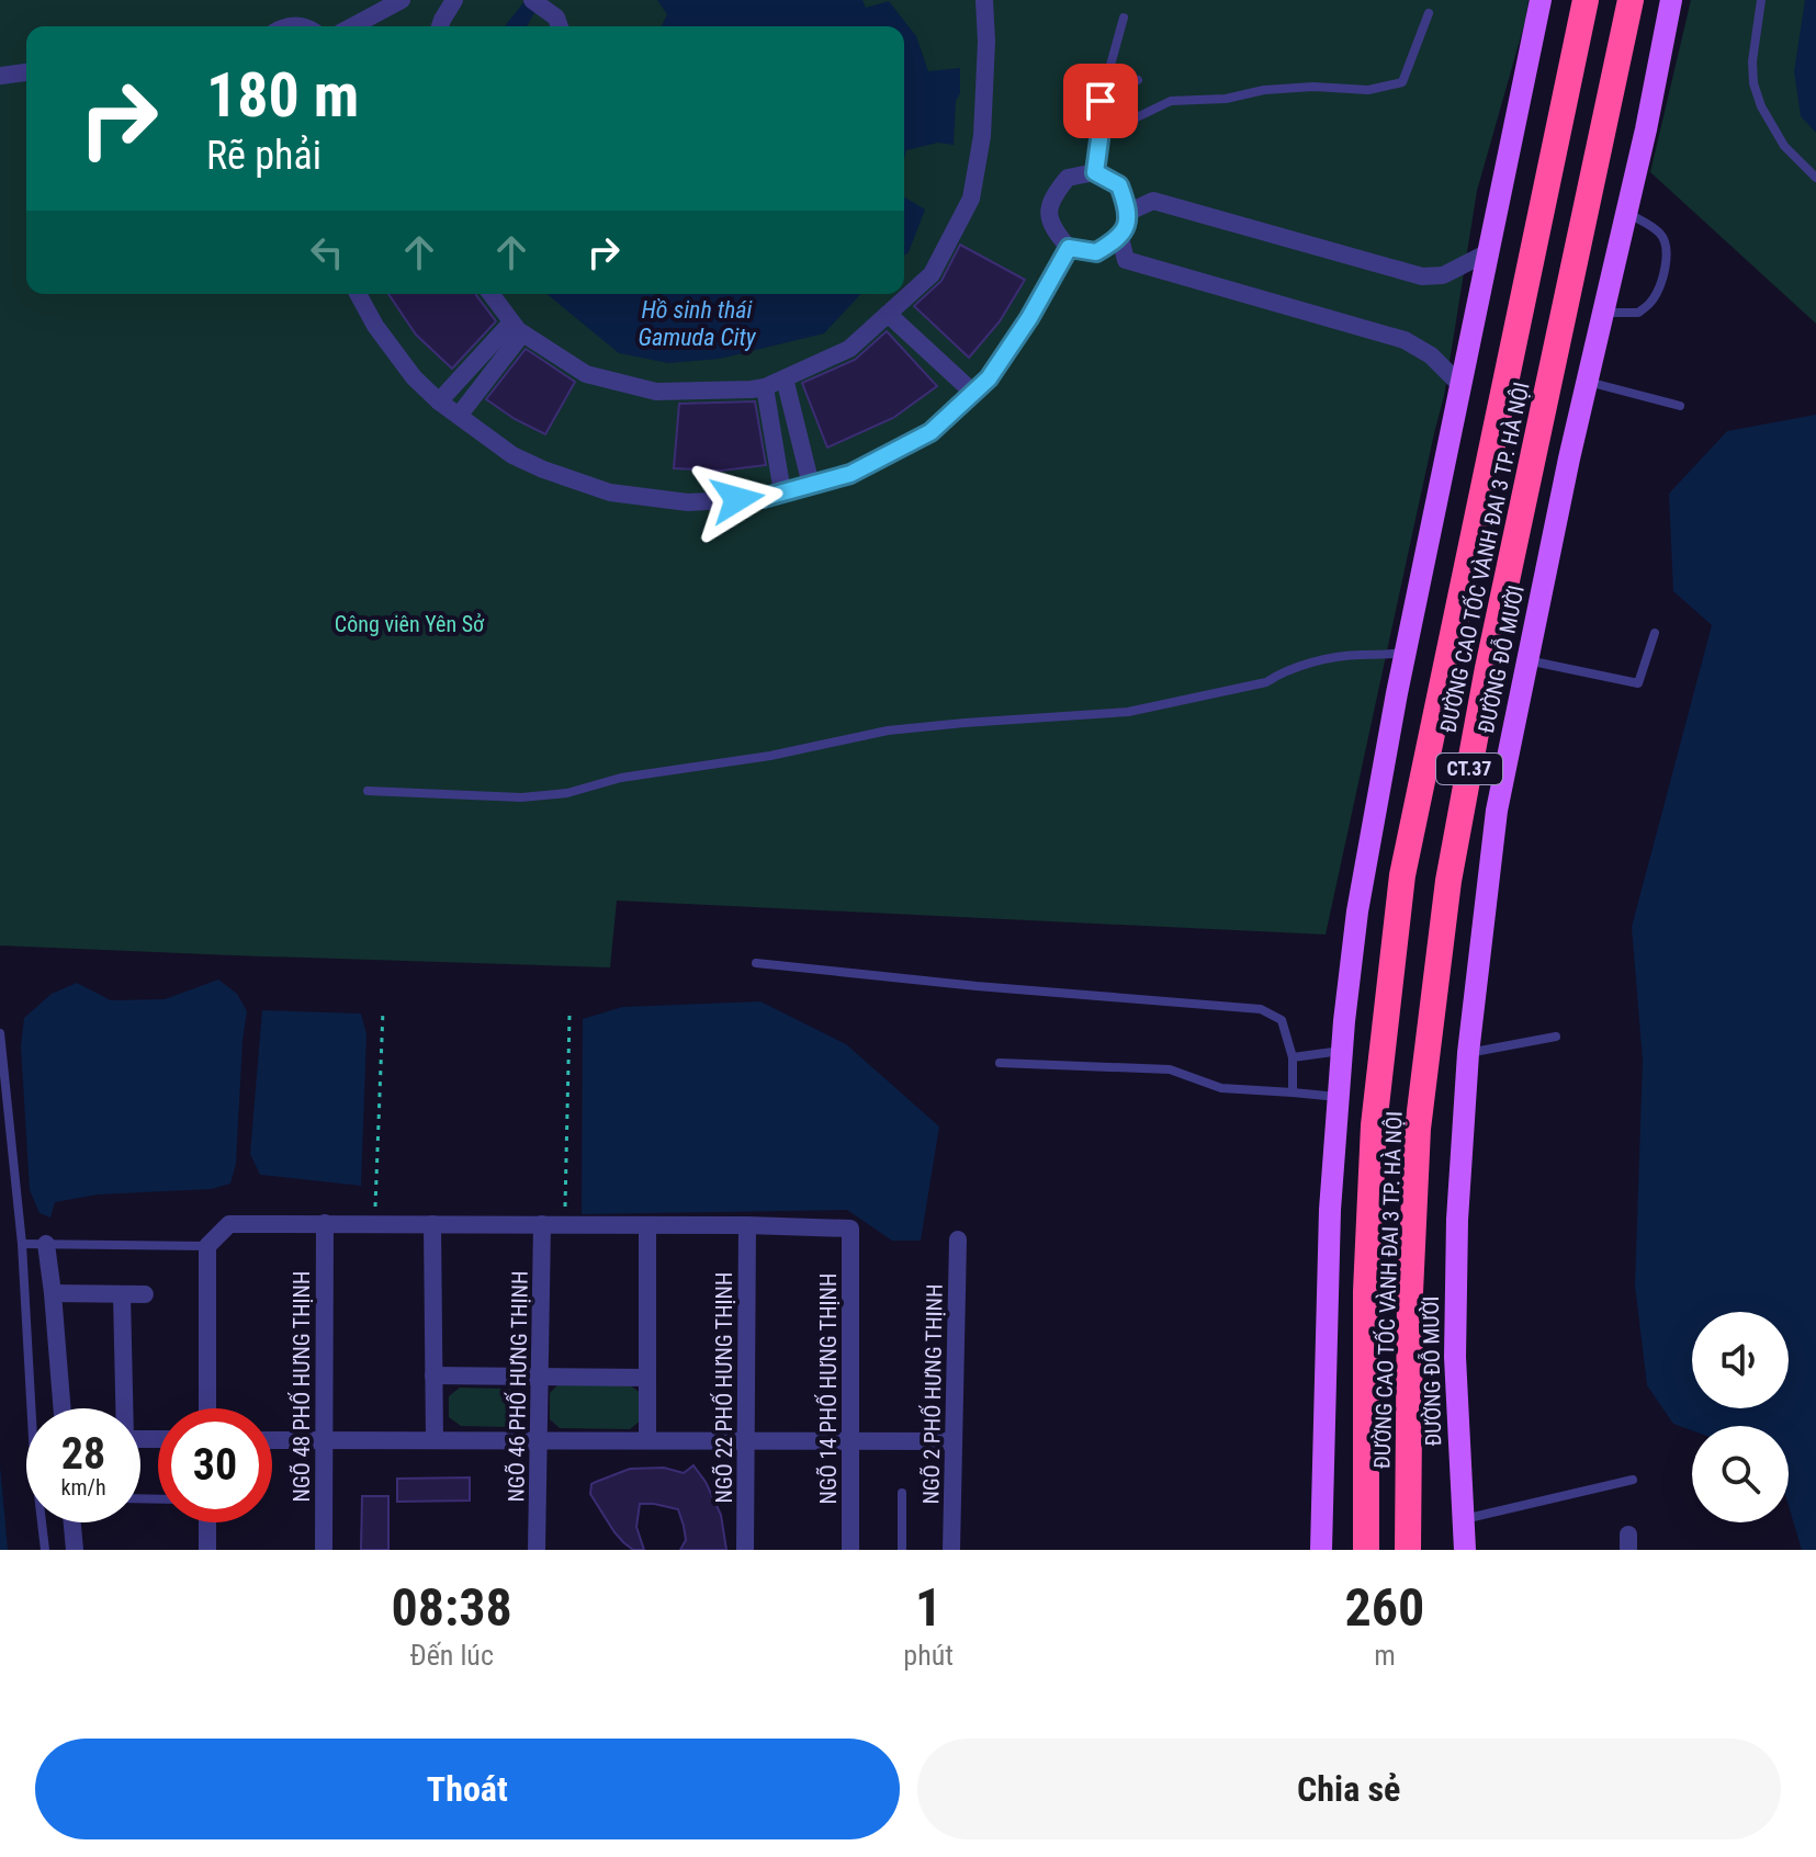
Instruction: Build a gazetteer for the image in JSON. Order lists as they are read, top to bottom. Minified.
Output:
{"streets":{"highway":["ĐƯỜNG CAO TỐC VÀNH ĐAI 3 TP. HÀ NỘI","CT.37"],"main road":["ĐƯỜNG ĐỖ MƯỜI"],"street":["NGÕ 48 PHỐ HƯNG THỊNH","NGÕ 46 PHỐ HƯNG THỊNH","NGÕ 22 PHỐ HƯNG THỊNH","NGÕ 14 PHỐ HƯNG THỊNH","NGÕ 2 PHỐ HƯNG THỊNH"]},"crossings":[["NGÕ 22 PHỐ HƯNG THỊNH","NGÕ 14 PHỐ HƯNG THỊNH"]],"water":["Hồ sinh thái Gamuda City"],"parks":["Công viên Yên Sở"],"page":{"turn":["180 m","Rẽ phải"],"speed":"28 km/h","limit":"30","eta":["08:38","Đến lúc","1","phút","260","m"],"buttons":["Thoát","Chia sẻ"]}}
